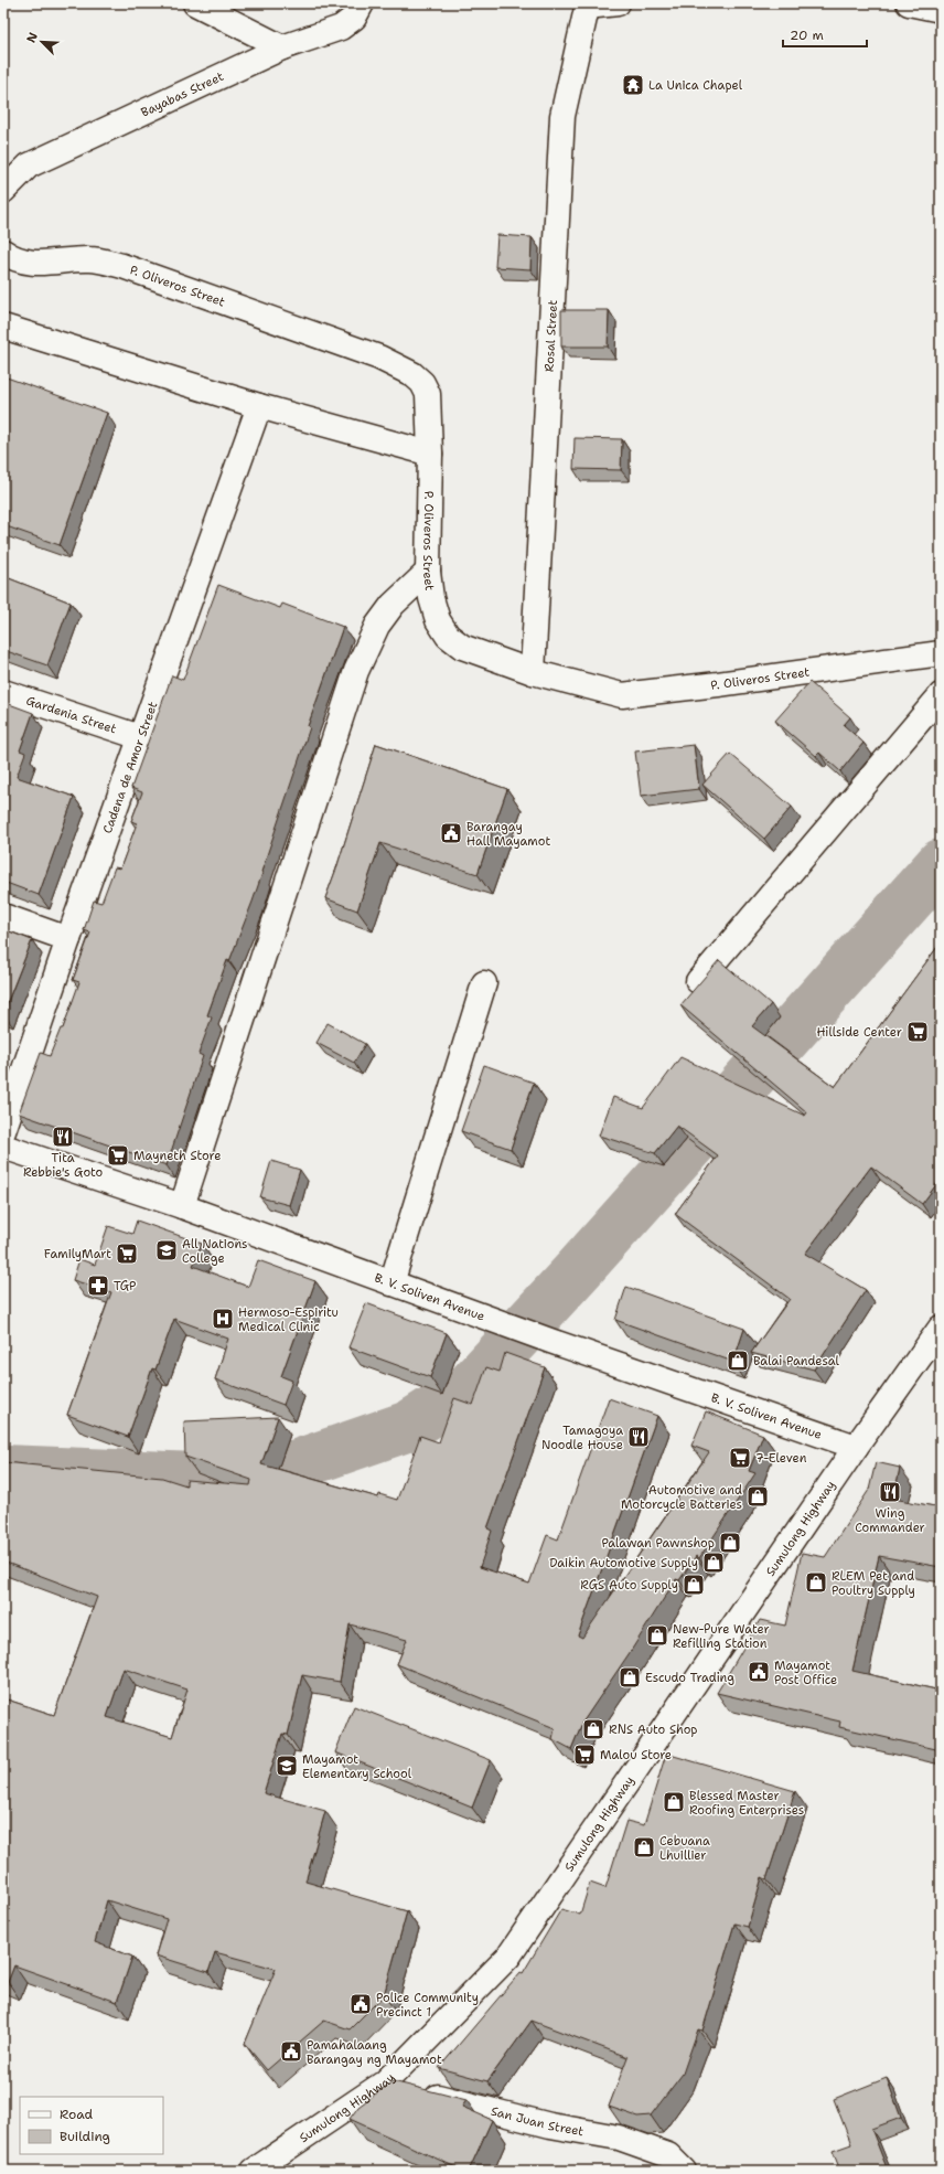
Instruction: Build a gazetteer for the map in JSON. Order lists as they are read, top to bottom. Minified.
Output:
{"streets":{"street":["Bayabas Street","P. Oliveros Street","Rosal Street","Gardenia Street","Cadena de Amor Street","B. V. Soliven Avenue","Sumulong Highway","San Juan Street"]},"crossings":[["P. Oliveros Street","Rosal Street"],["Gardenia Street","Cadena de Amor Street"],["B. V. Soliven Avenue","Sumulong Highway"],["Sumulong Highway","San Juan Street"]],"places":{"temple":["La Unica Chapel"],"public building":["Barangay Hall Mayamot","Mayamot Post Office","Police Community Precinct 1","Pamahalaang Barangay ng Mayamot"],"supermarket":["Hillside Center","Mayneth Store","FamilyMart","7-Eleven","Malou Store"],"restaurant":["Tita Rebbie's Goto","Tamagoya Noodle House","Wing Commander"],"school or university":["All Nations College","Mayamot Elementary School"],"pharmacy":["TGP"],"hospital":["Hermoso-Espiritu Medical Clinic"],"shop":["Balai Pandesal","Automotive and Motorcycle Batteries","Palawan Pawnshop","Daikin Automotive Supply","RLEM Pet and Poultry Supply","RGS Auto Supply","New-Pure Water Refilling Station","Escudo Trading","RNS Auto Shop","Blessed Master Roofing Enterprises","Cebuana Lhuillier"]},"legend":["Road","Building"],"scale_bar":"20 m","north":"top left"}
